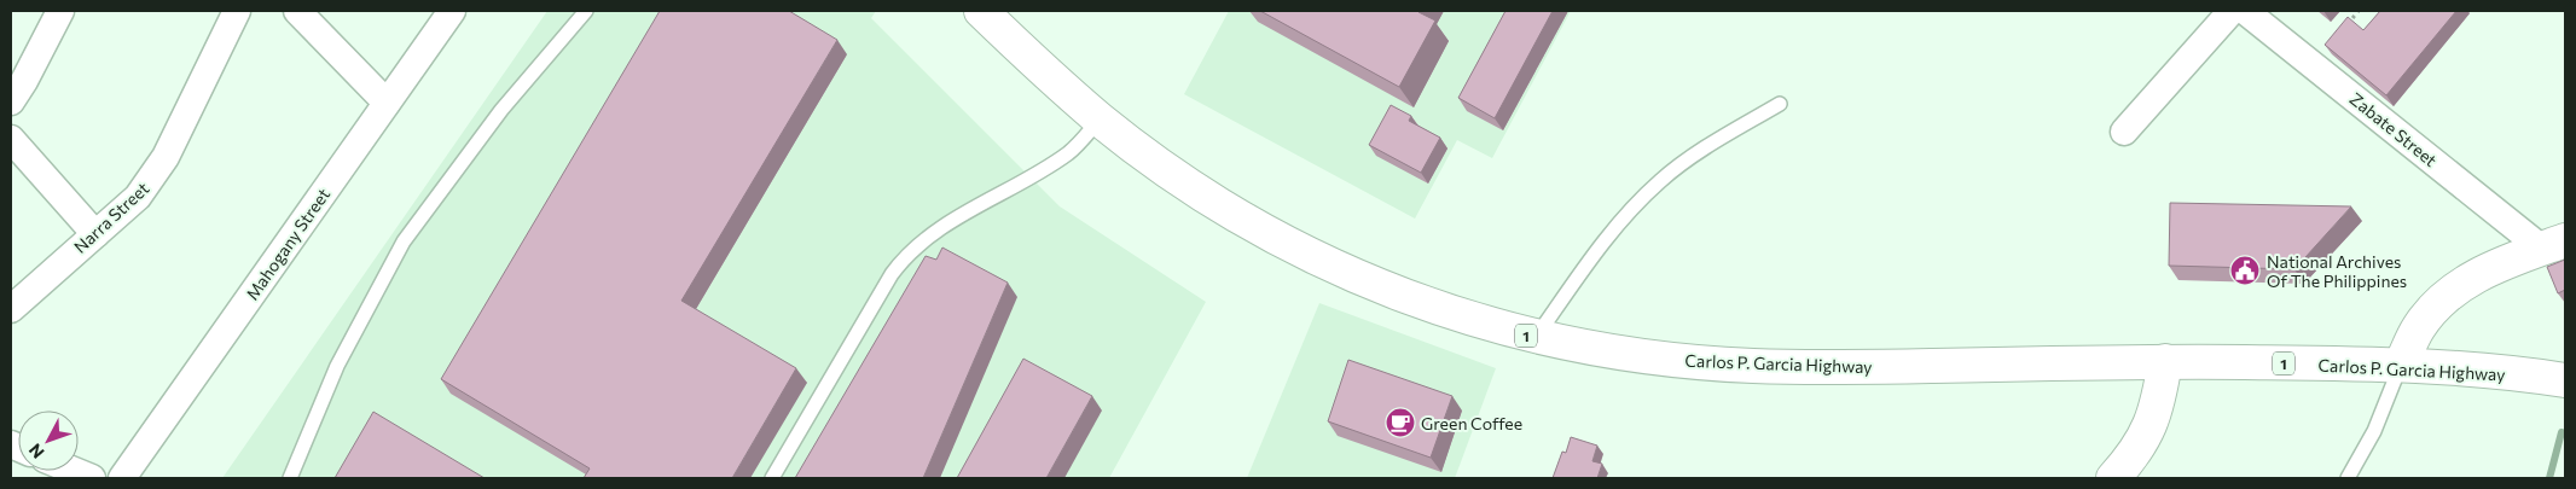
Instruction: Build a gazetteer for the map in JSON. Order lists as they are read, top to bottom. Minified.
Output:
{"streets":{"main road":["1","Carlos P. Garcia Highway"],"street":["Zabate Street","Narra Street","Mahogany Street"]},"places":{"public building":["National Archives Of The Philippines"],"cafe":["Green Coffee"]},"north":"bottom left"}
